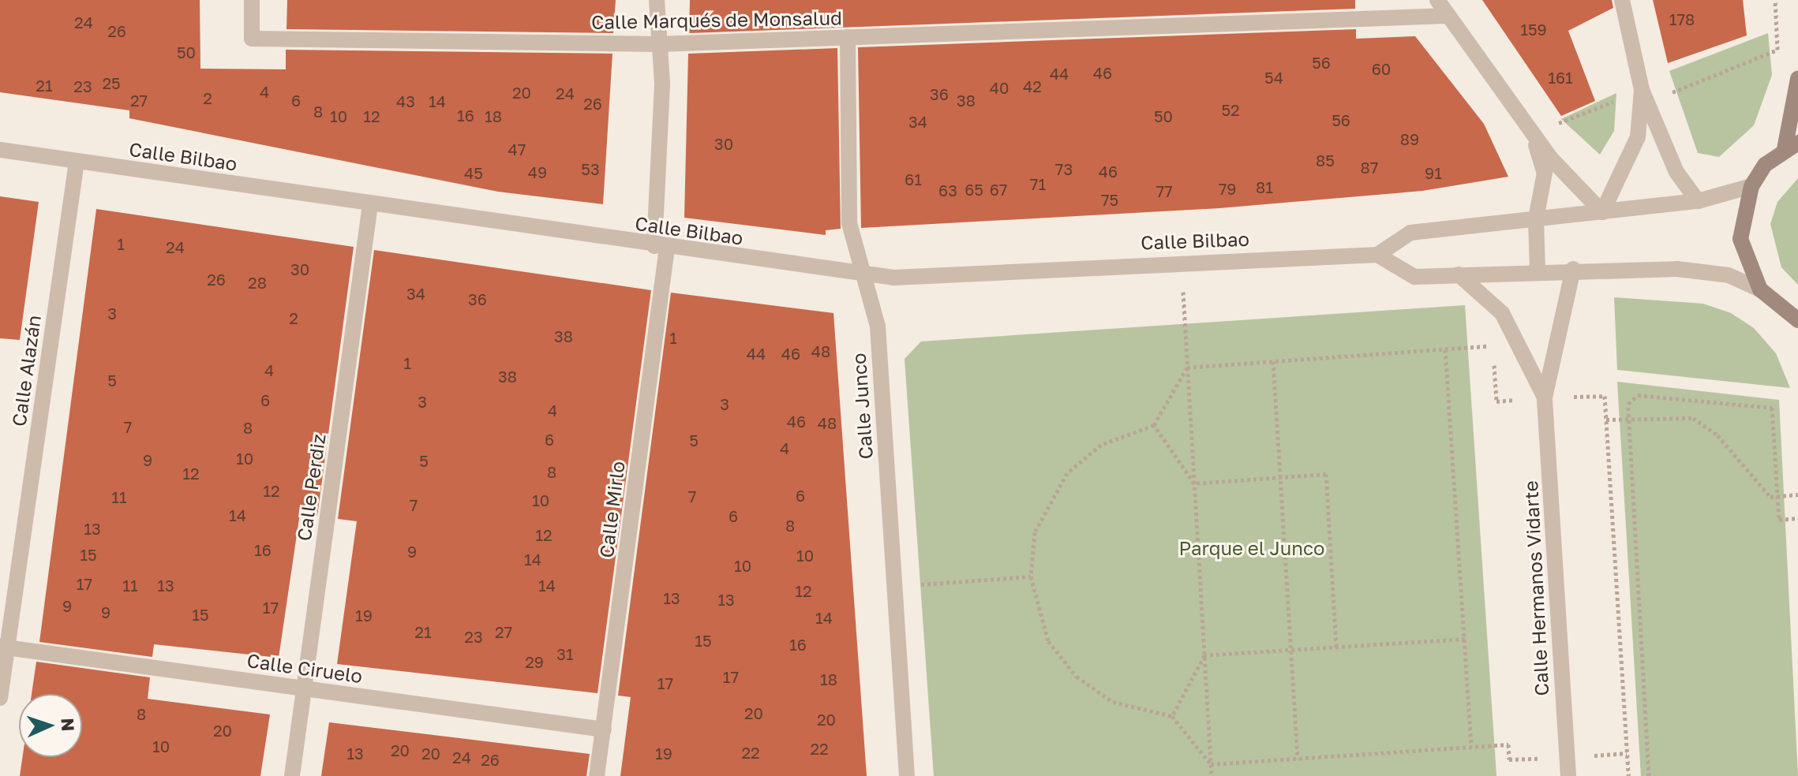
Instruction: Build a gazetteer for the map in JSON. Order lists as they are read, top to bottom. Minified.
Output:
{"streets":{"street":["Calle Marqués de Monsalud","Calle Bilbao","Calle Alazán","Calle Junco","Calle Perdiz","Calle Mirlo","Calle Hermanos Vidarte","Calle Ciruelo"]},"crossings":[["Calle Marqués de Monsalud","Calle Junco"],["Calle Marqués de Monsalud","Calle Mirlo"],["Calle Bilbao","Calle Alazán"],["Calle Bilbao","Calle Junco"],["Calle Bilbao","Calle Perdiz"],["Calle Bilbao","Calle Mirlo"],["Calle Alazán","Calle Ciruelo"],["Calle Perdiz","Calle Ciruelo"],["Calle Mirlo","Calle Ciruelo"]],"parks":["Parque el Junco"],"house_numbers":["178","24","159","26","50","56","60","46","44","54","161","25","21","23","42","40","4","20","24","36","2","27","6","38","43","14","26","52","8","16","10","12","18","50","56","34","89","30","47","85","87","53","73","46","49","45","91","61","71","81","79","65","67","63","77","75","1","24","30","26","28","34","36","3","2","38","1","48","44","46","1","4","38","5","6","3","3","4","46","48","7","8","6","5","4","10","9","5","8","12","12","6","7","11","10","7","14","6","8","13","12","16","9","15","10","14","10","17","11","13","14","12","13","13","9","17","9","15","19","14","21","27","23","15","16","31","29","17","18","17","20","8","20","20","10","22","20","22","13","20","19","24","26"],"north":"right"}
